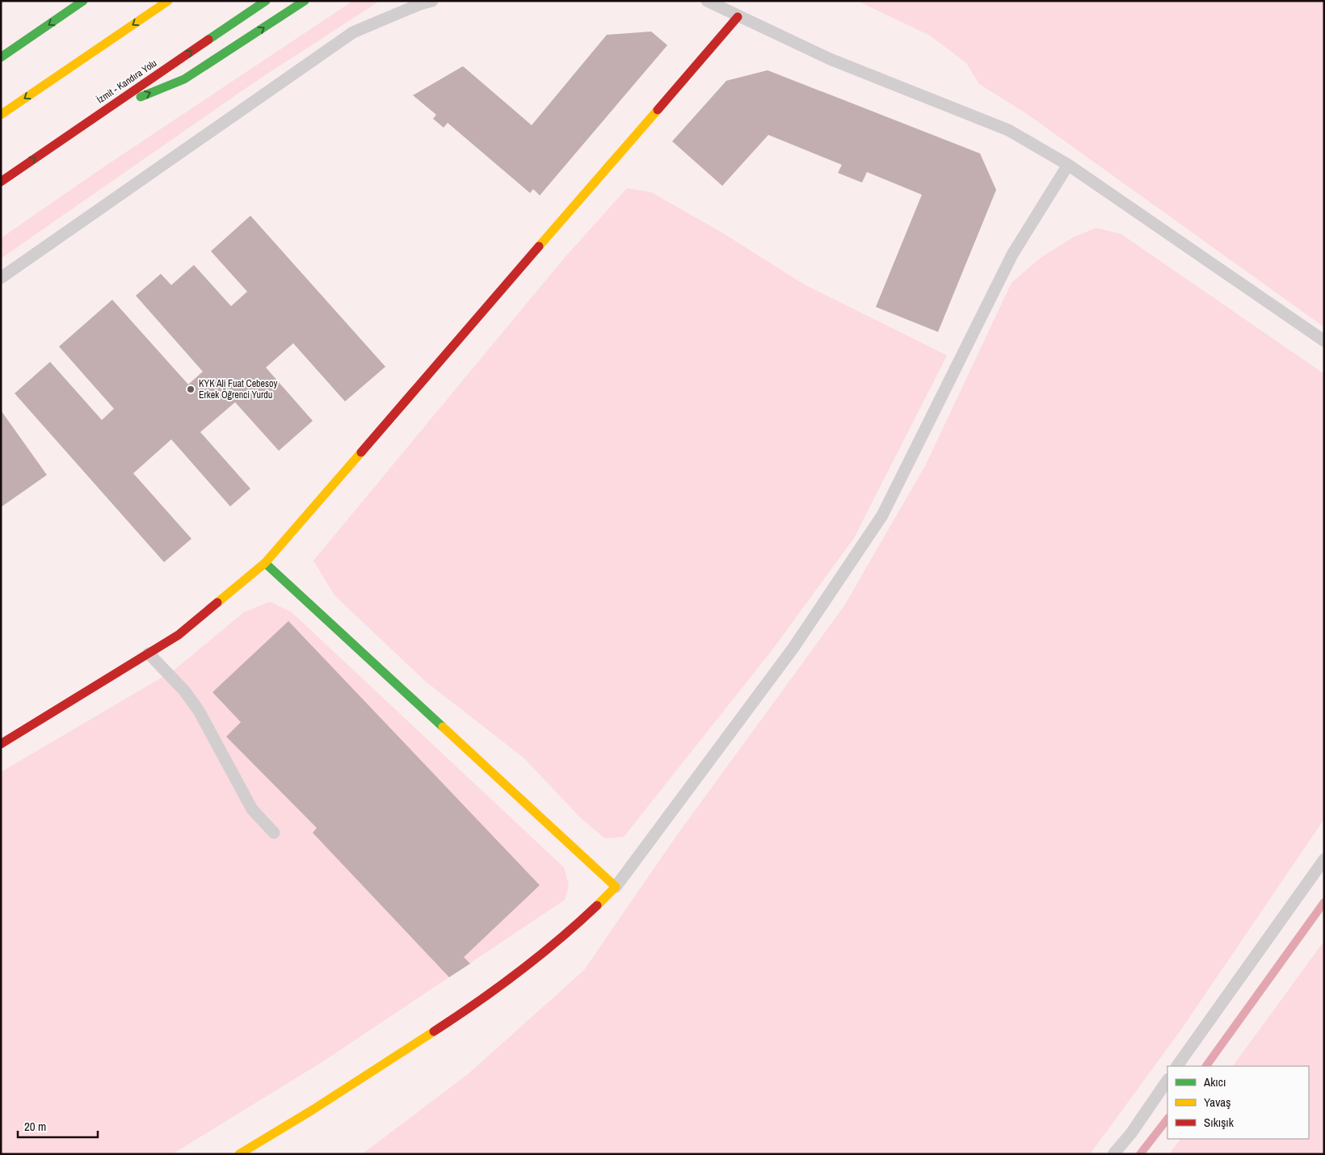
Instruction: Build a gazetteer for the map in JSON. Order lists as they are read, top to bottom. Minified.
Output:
{"streets":{"main road":["İzmit - Kandıra Yolu"]},"places":["KYK Ali Fuat Cebesoy Erkek Öğrenci Yurdu"],"legend":["Akıcı","Yavaş","Sıkışık"],"scale_bar":"20 m"}
